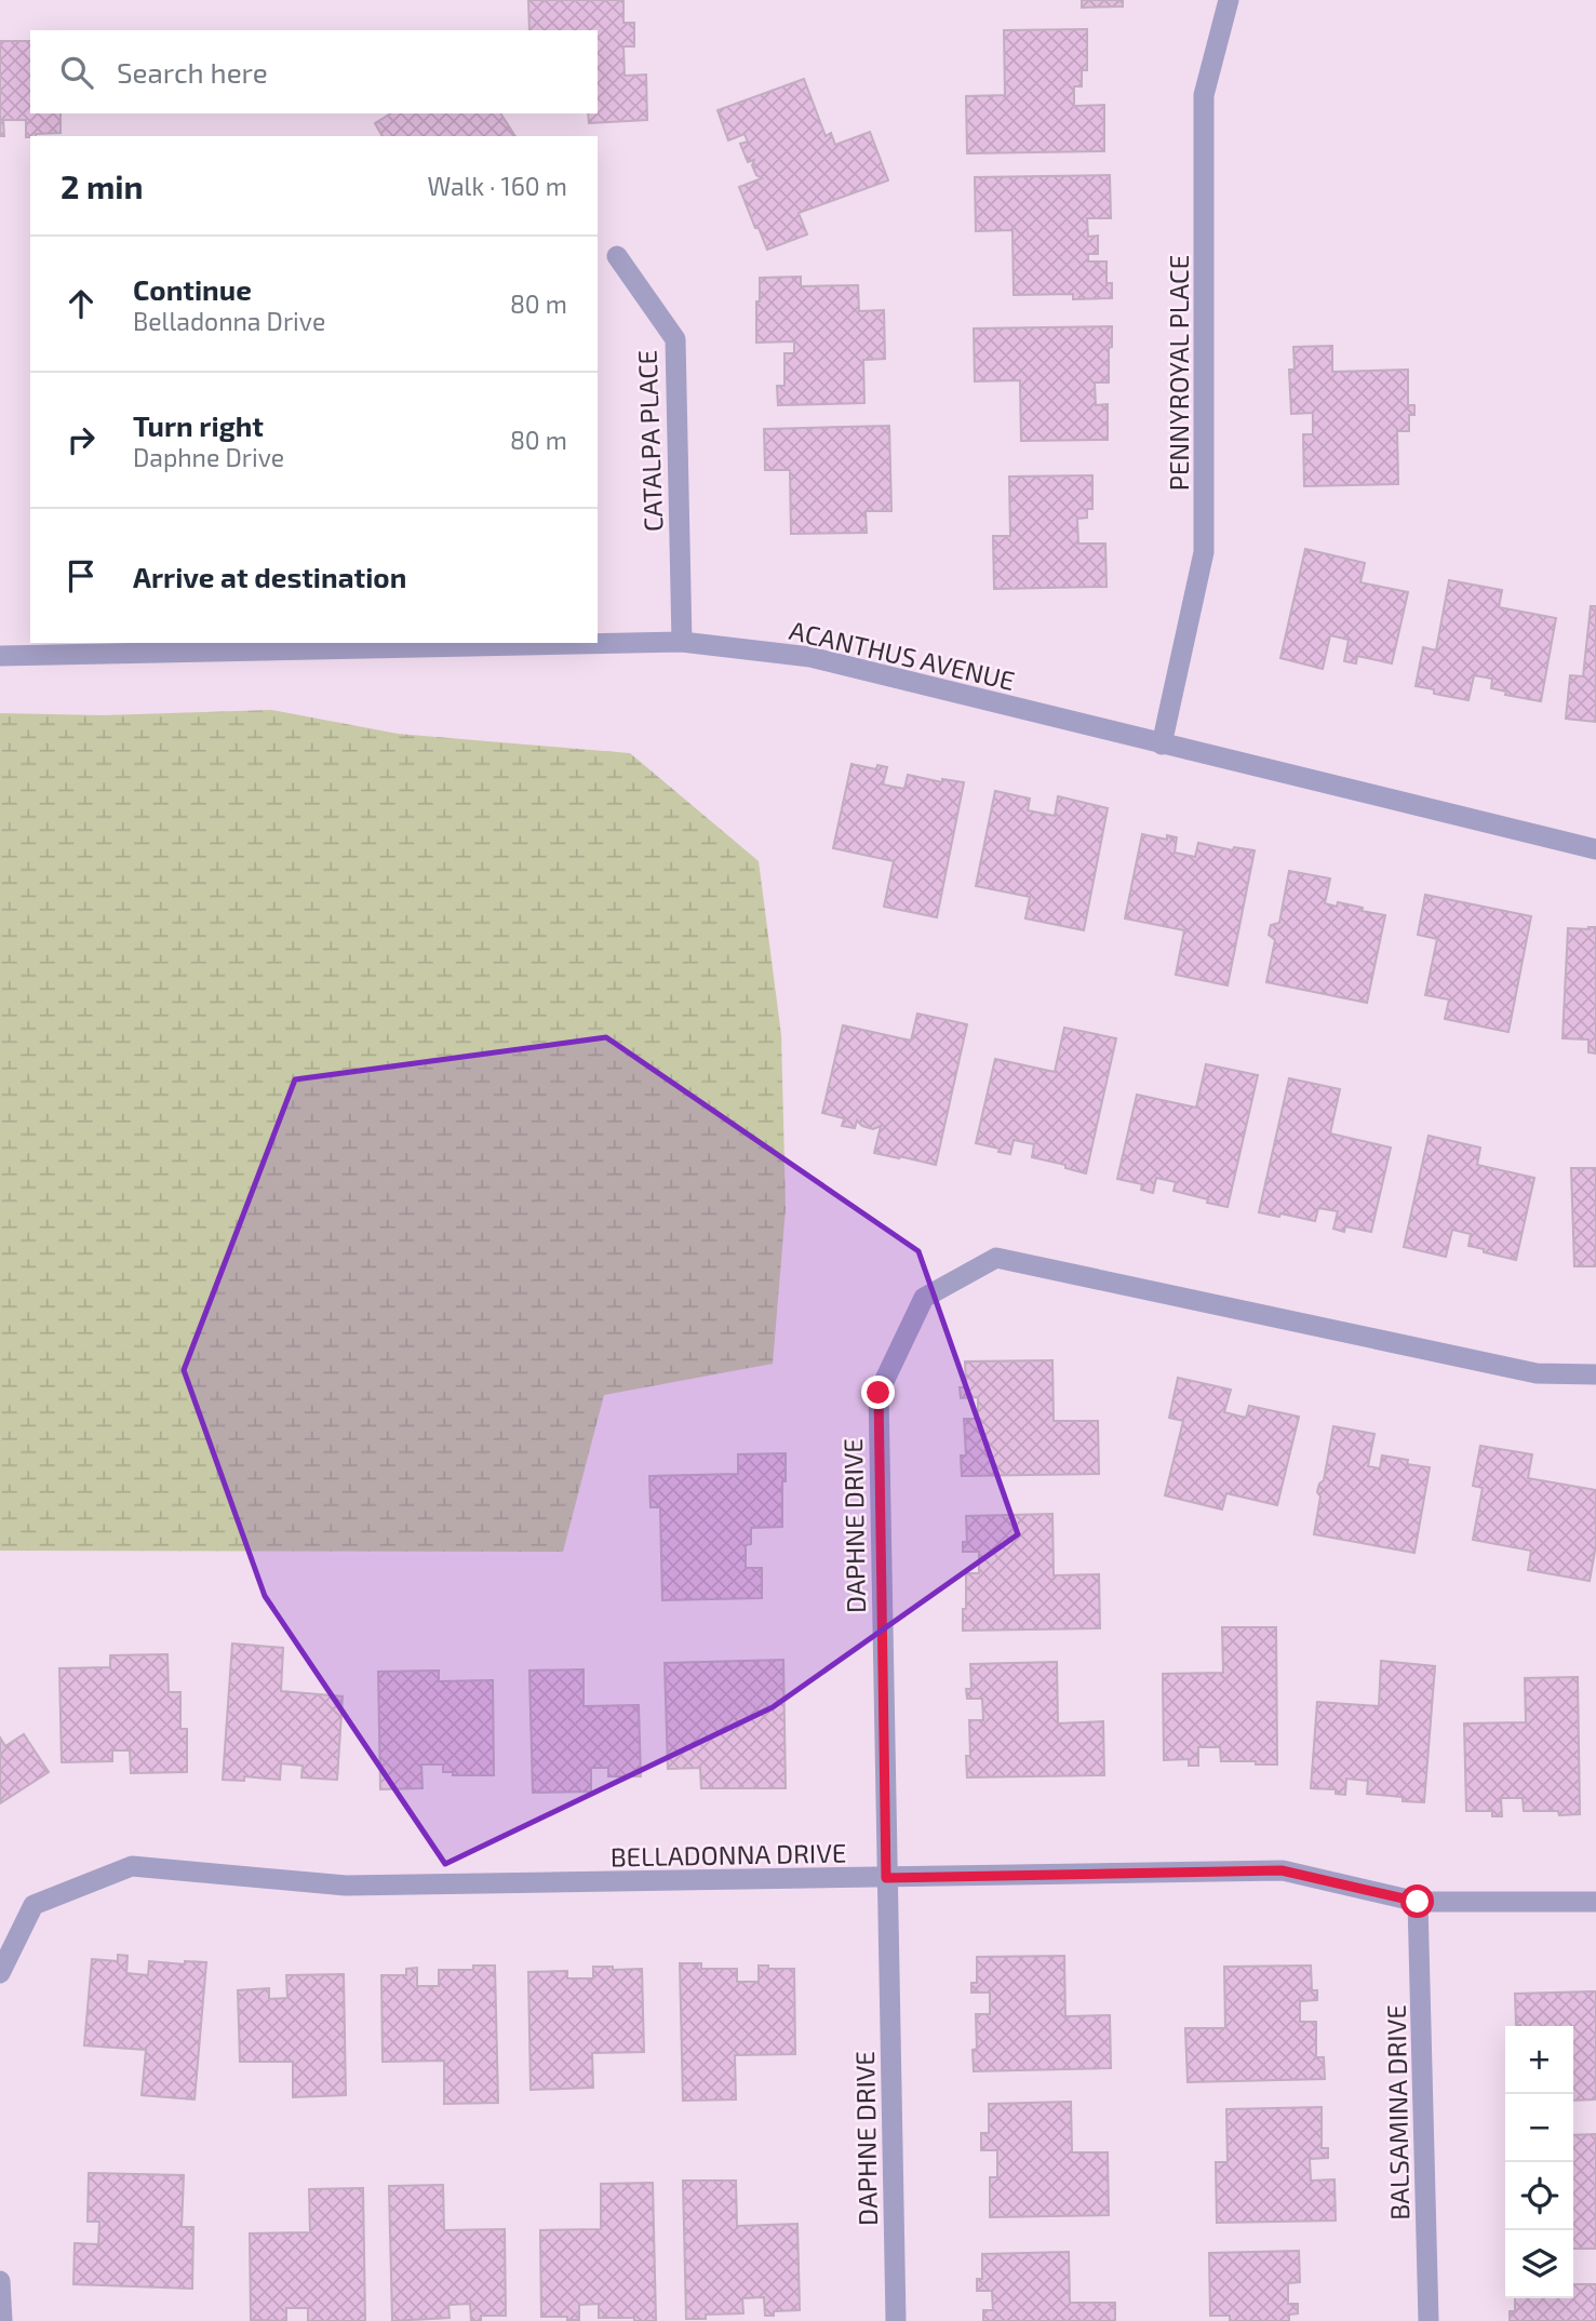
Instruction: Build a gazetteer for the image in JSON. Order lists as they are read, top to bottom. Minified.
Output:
{"streets":{"street":["PENNYROYAL PLACE","CATALPA PLACE","ACANTHUS AVENUE","DAPHNE DRIVE","BELLADONNA DRIVE","BALSAMINA DRIVE"]},"crossings":[["PENNYROYAL PLACE","ACANTHUS AVENUE"],["CATALPA PLACE","ACANTHUS AVENUE"],["DAPHNE DRIVE","BELLADONNA DRIVE"],["BELLADONNA DRIVE","BALSAMINA DRIVE"]],"page":{"search":"Search here","heading":["2 min","Walk · 160 m"],"list":[["Continue","Belladonna Drive","80 m"],["Turn right","Daphne Drive","80 m"],"Arrive at destination"],"map_buttons":["+","−"]}}
